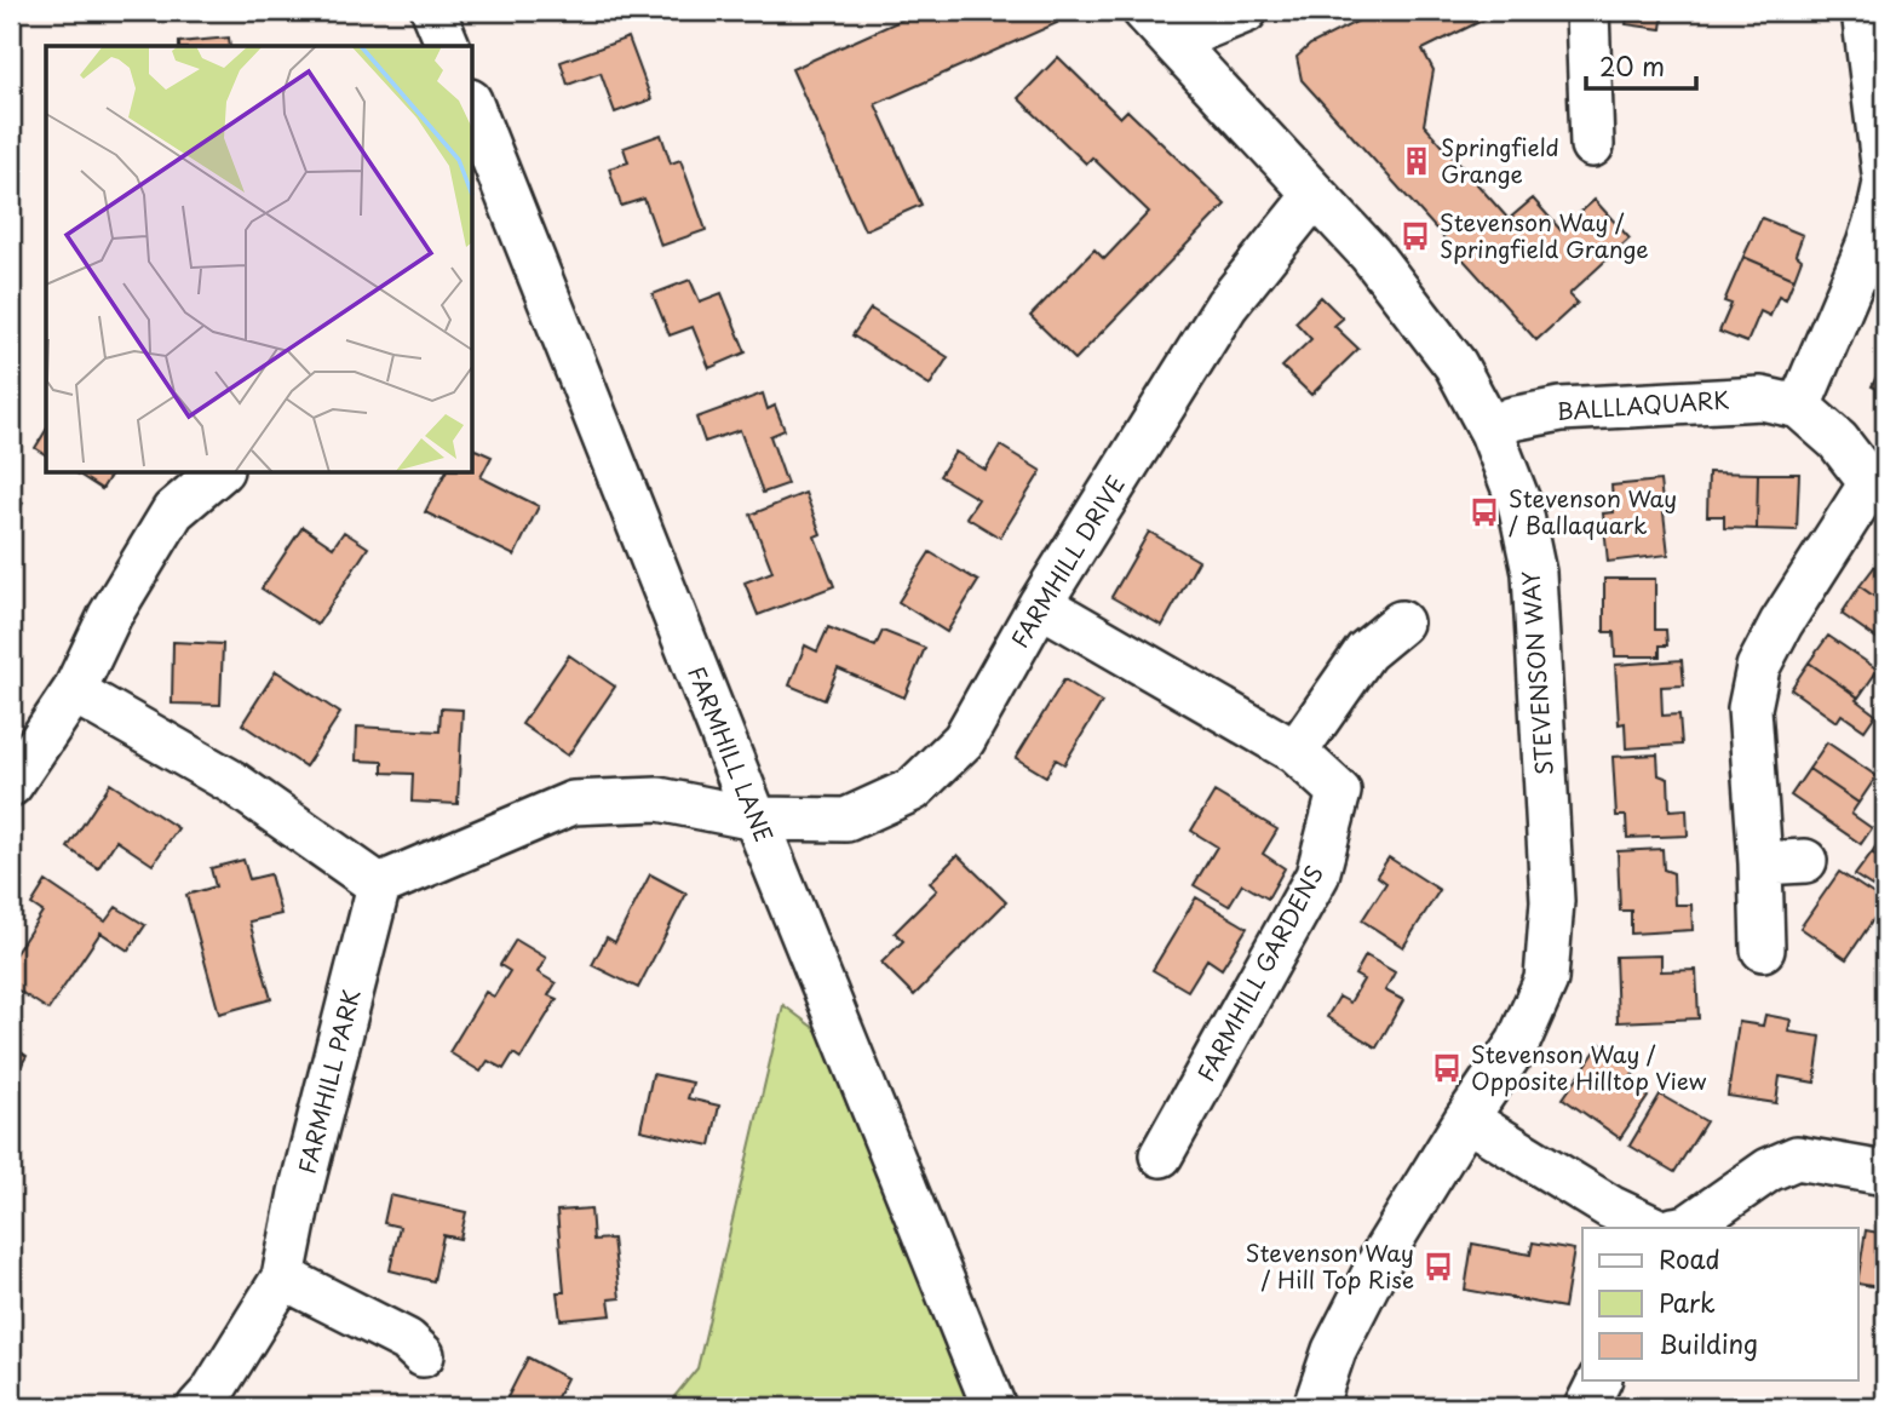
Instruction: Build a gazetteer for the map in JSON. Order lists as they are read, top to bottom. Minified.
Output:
{"streets":{"street":["BALLLAQUARK","FARMHILL DRIVE","STEVENSON WAY","FARMHILL LANE","FARMHILL GARDENS","FARMHILL PARK"]},"crossings":[["BALLLAQUARK","STEVENSON WAY"],["FARMHILL DRIVE","STEVENSON WAY"],["FARMHILL DRIVE","FARMHILL LANE"],["FARMHILL DRIVE","FARMHILL GARDENS"]],"places":{"building":["Springfield Grange"],"bus stop":["Stevenson Way / Springfield Grange","Stevenson Way / Ballaquark","Stevenson Way / Opposite Hilltop View","Stevenson Way / Hill Top Rise"]},"legend":["Road","Park","Building"],"scale_bar":"20 m"}
